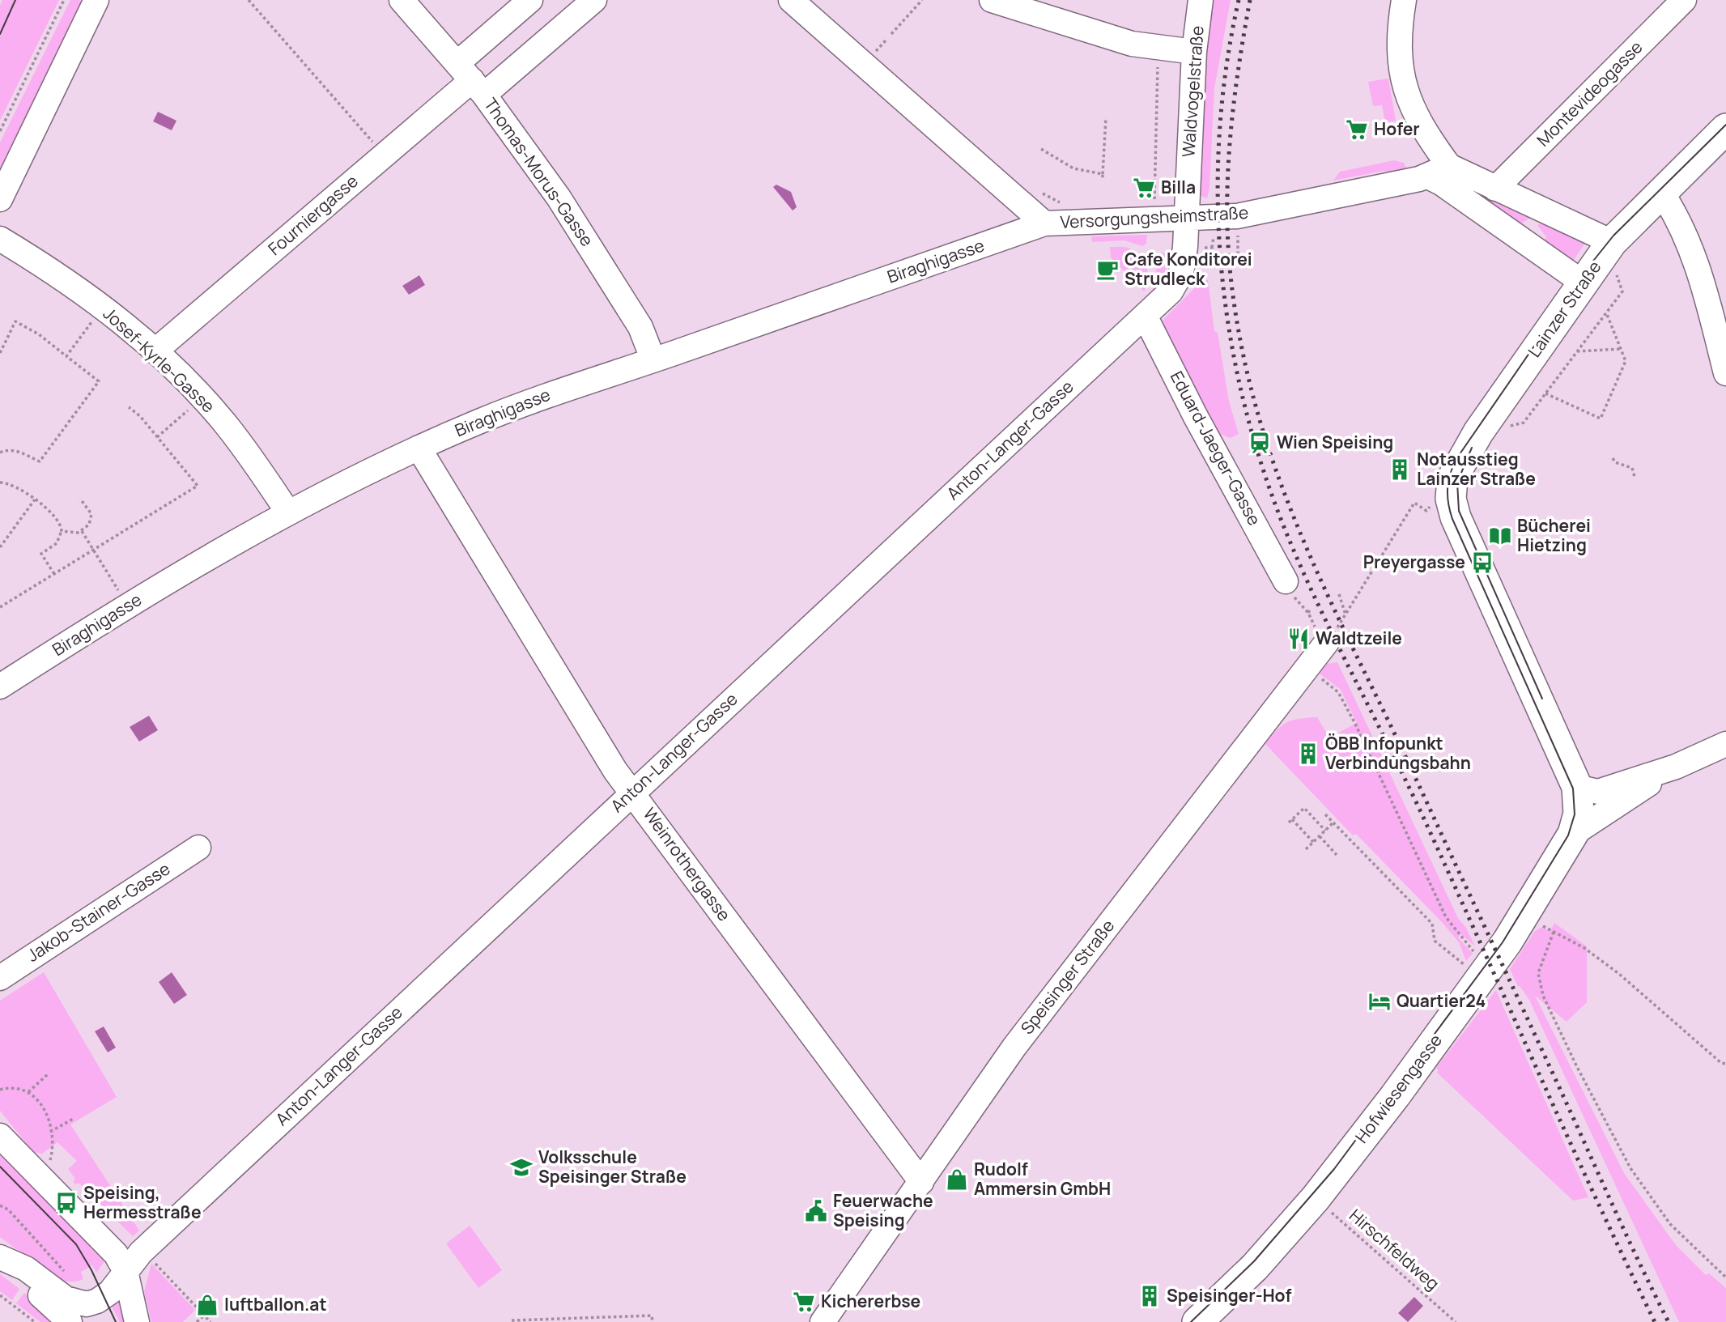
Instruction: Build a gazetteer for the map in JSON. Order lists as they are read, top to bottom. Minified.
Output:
{"streets":{"main road":["Lainzer Straße","Hofwiesengasse"],"street":["Waldvogelstraße","Montevideogasse","Thomas-Morus-Gasse","Fourniergasse","Versorgungsheimstraße","Biraghigasse","Josef-Kyrle-Gasse","Anton-Langer-Gasse","Eduard-Jaeger-Gasse","Weinrothergasse","Jakob-Stainer-Gasse","Speisinger Straße"],"path":["Hirschfeldweg"]},"crossings":[["Waldvogelstraße","Versorgungsheimstraße"],["Waldvogelstraße","Anton-Langer-Gasse"],["Thomas-Morus-Gasse","Fourniergasse"],["Thomas-Morus-Gasse","Biraghigasse"],["Fourniergasse","Josef-Kyrle-Gasse"],["Versorgungsheimstraße","Biraghigasse"],["Versorgungsheimstraße","Anton-Langer-Gasse"],["Biraghigasse","Josef-Kyrle-Gasse"],["Biraghigasse","Weinrothergasse"],["Anton-Langer-Gasse","Eduard-Jaeger-Gasse"],["Anton-Langer-Gasse","Weinrothergasse"],["Weinrothergasse","Speisinger Straße"],["Hofwiesengasse","Hirschfeldweg"]],"places":{"supermarket":["Hofer","Billa","Kichererbse"],"cafe":["Cafe Konditorei Strudleck"],"station":["Wien Speising"],"building":["Notausstieg Lainzer Straße","ÖBB Infopunkt Verbindungsbahn","Speisinger-Hof"],"library":["Bücherei Hietzing"],"bus stop":["Preyergasse","Speising, Hermesstraße"],"restaurant":["Waldtzeile"],"hotel":["Quartier24"],"school or university":["Volksschule Speisinger Straße"],"shop":["Rudolf Ammersin GmbH","luftballon.at"],"public building":["Feuerwache Speising"]}}
